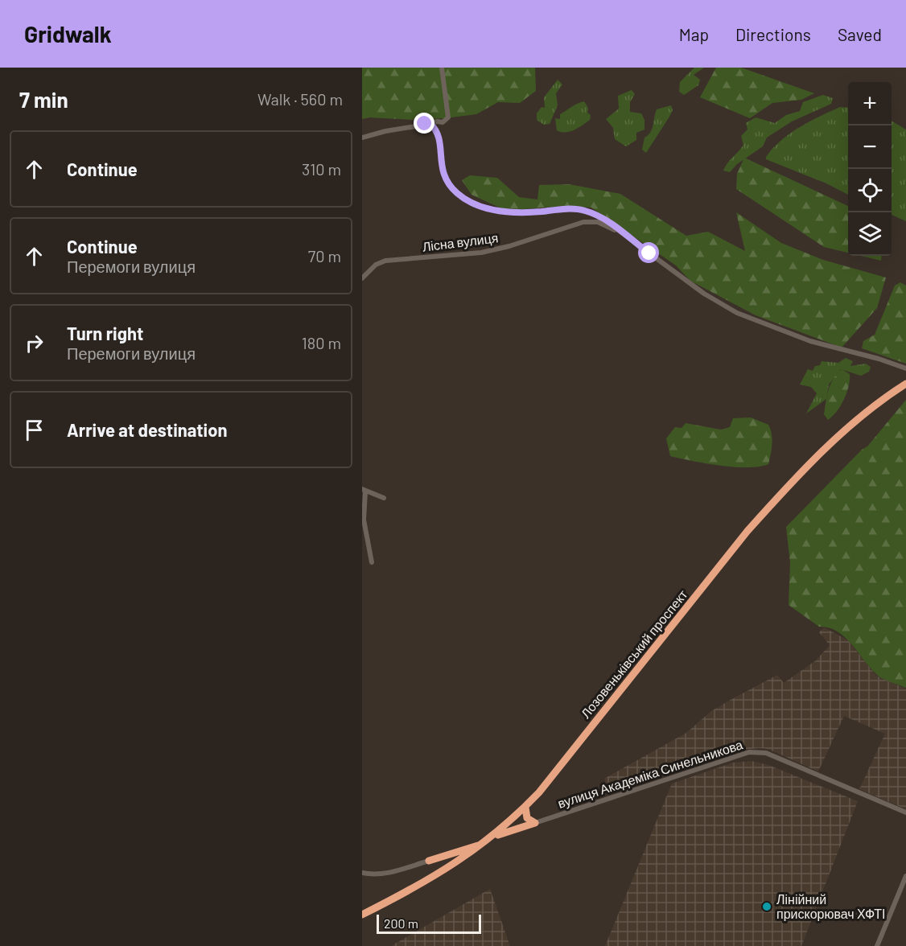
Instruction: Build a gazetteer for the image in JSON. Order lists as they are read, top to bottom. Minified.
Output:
{"streets":{"highway":["Лозовеньківський проспект"],"street":["Лісна вулиця","вулиця Академіка Синельникова"]},"places":["Лінійний прискорювач ХФТІ"],"scale_bar":"200 m","page":{"header":"Gridwalk","nav":["Map","Directions","Saved"],"heading":["7 min","Walk · 560 m"],"map_buttons":["+","−"],"list":[["Continue","310 m"],["Continue","Перемоги вулиця","70 m"],["Turn right","Перемоги вулиця","180 m"],"Arrive at destination"],"scale":"200 m"}}
